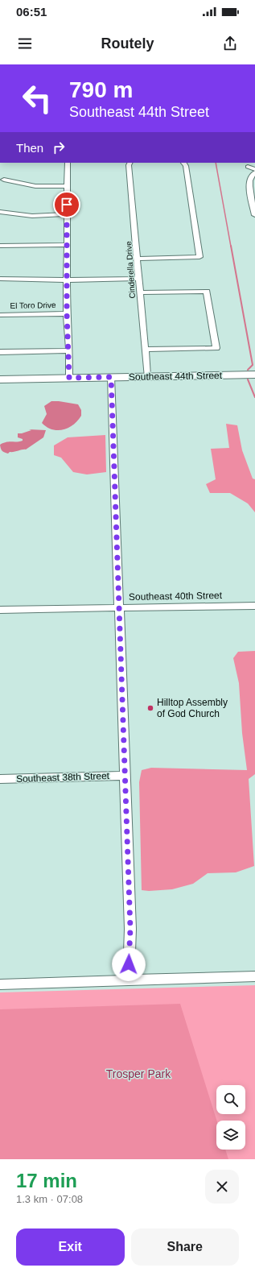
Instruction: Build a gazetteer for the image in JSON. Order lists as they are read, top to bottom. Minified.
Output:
{"streets":{"main road":["Southeast 44th Street"],"street":["Cinderella Drive","El Toro Drive","Southeast 40th Street","Southeast 38th Street"]},"crossings":[["Cinderella Drive","Southeast 44th Street"]],"parks":["Trosper Park"],"places":["Hilltop Assembly of God Church"],"page":{"status":"06:51","header":"Routely","turn":["790 m","Southeast 44th Street"],"then":"Then","heading":["17 min","1.3 km · 07:08"],"buttons":["Exit","Share"]}}
